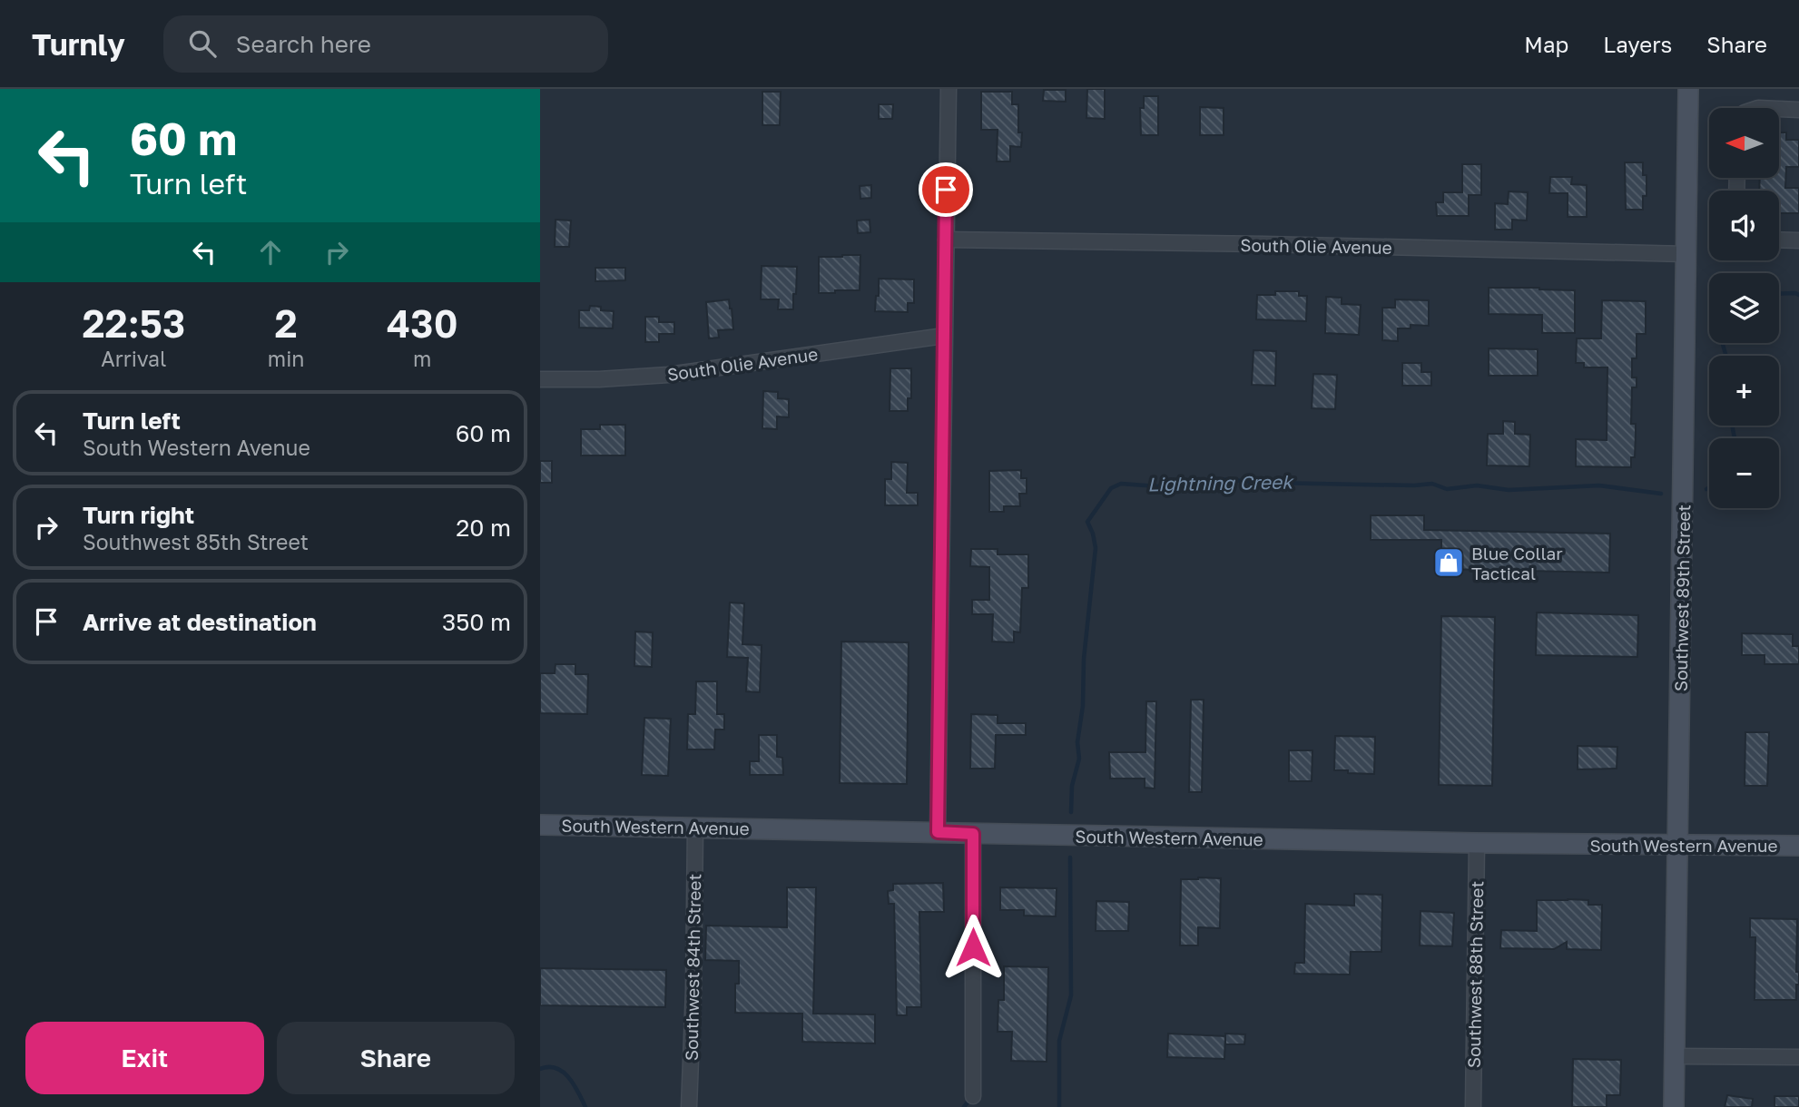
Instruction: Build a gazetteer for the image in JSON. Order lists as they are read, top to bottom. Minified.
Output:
{"streets":{"main road":["Southwest 89th Street","South Western Avenue"],"street":["South Olie Avenue","Southwest 84th Street","Southwest 88th Street"]},"crossings":[["South Olie Avenue","Southwest 89th Street"],["Southwest 89th Street","South Western Avenue"],["South Western Avenue","Southwest 84th Street"],["South Western Avenue","Southwest 88th Street"]],"water":["Lightning Creek"],"places":{"shop":["Blue Collar Tactical"]},"north":"left","page":{"header":"Turnly","search":"Search here","nav":["Map","Layers","Share"],"turn":["60 m","Turn left"],"map_buttons":["+","−"],"eta":["22:53","Arrival","2","min","430","m"],"list":[{"name":"Turn left","note":"South Western Avenue","value":"60 m"},{"name":"Turn right","note":"Southwest 85th Street","value":"20 m"},{"name":"Arrive at destination","value":"350 m"}],"buttons":["Exit","Share"]}}
